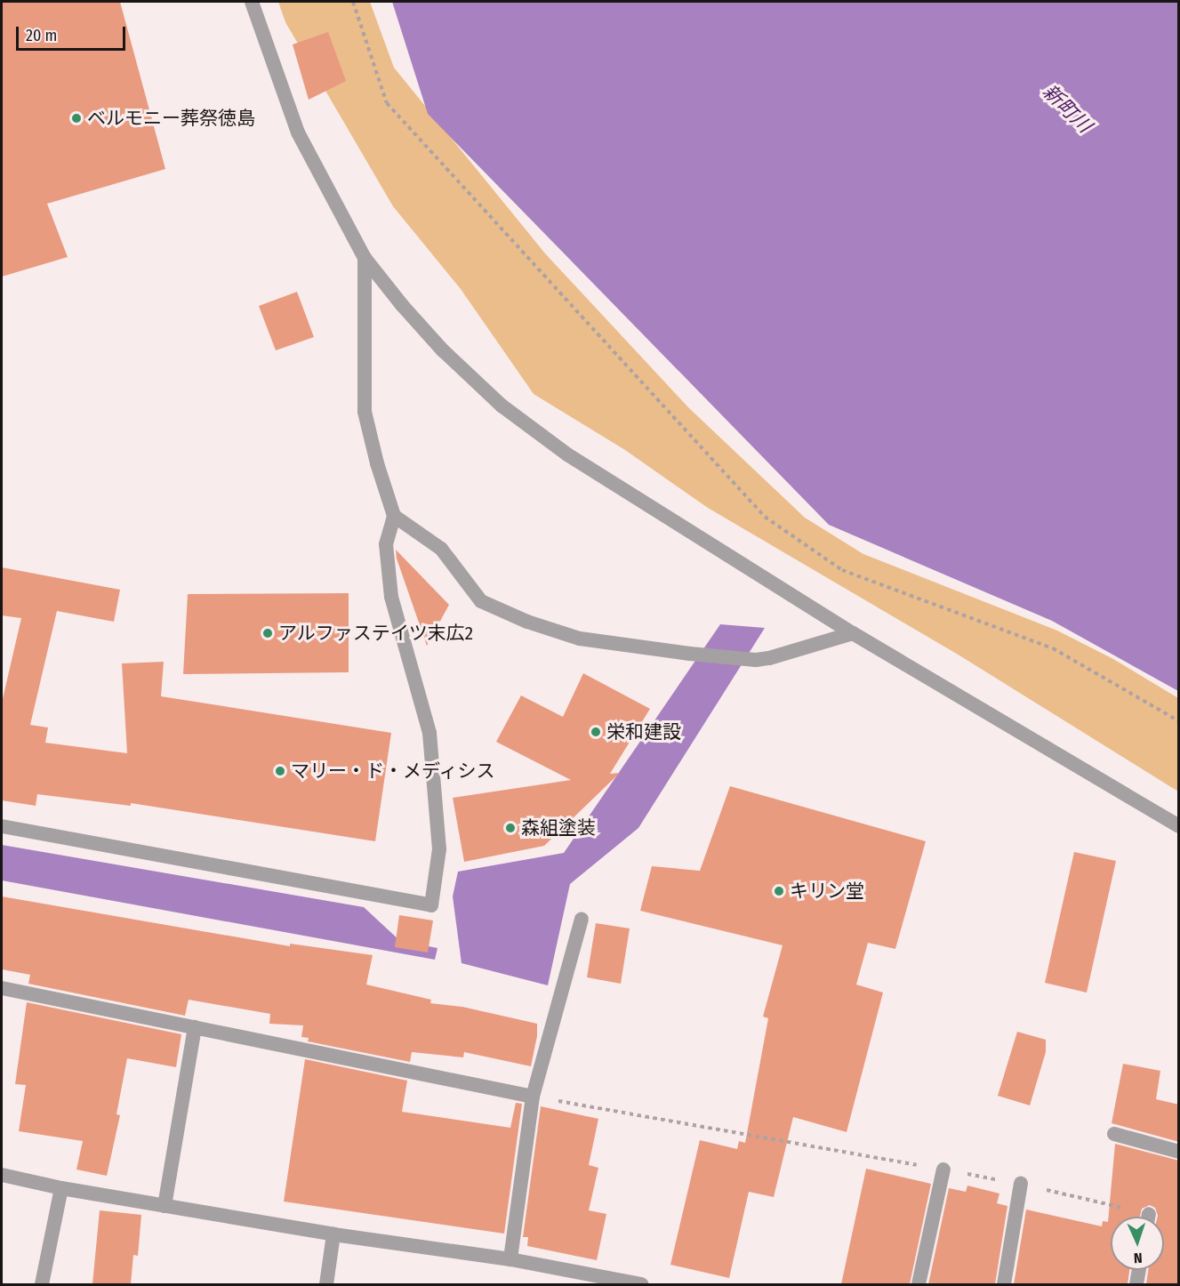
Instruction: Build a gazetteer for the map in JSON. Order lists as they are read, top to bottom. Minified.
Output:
{"water":["新町川"],"places":["ベルモニー葬祭徳島","アルファステイツ末広2","栄和建設","マリー・ド・メディシス","森組塗装","キリン堂"],"scale_bar":"20 m","north":"bottom"}
